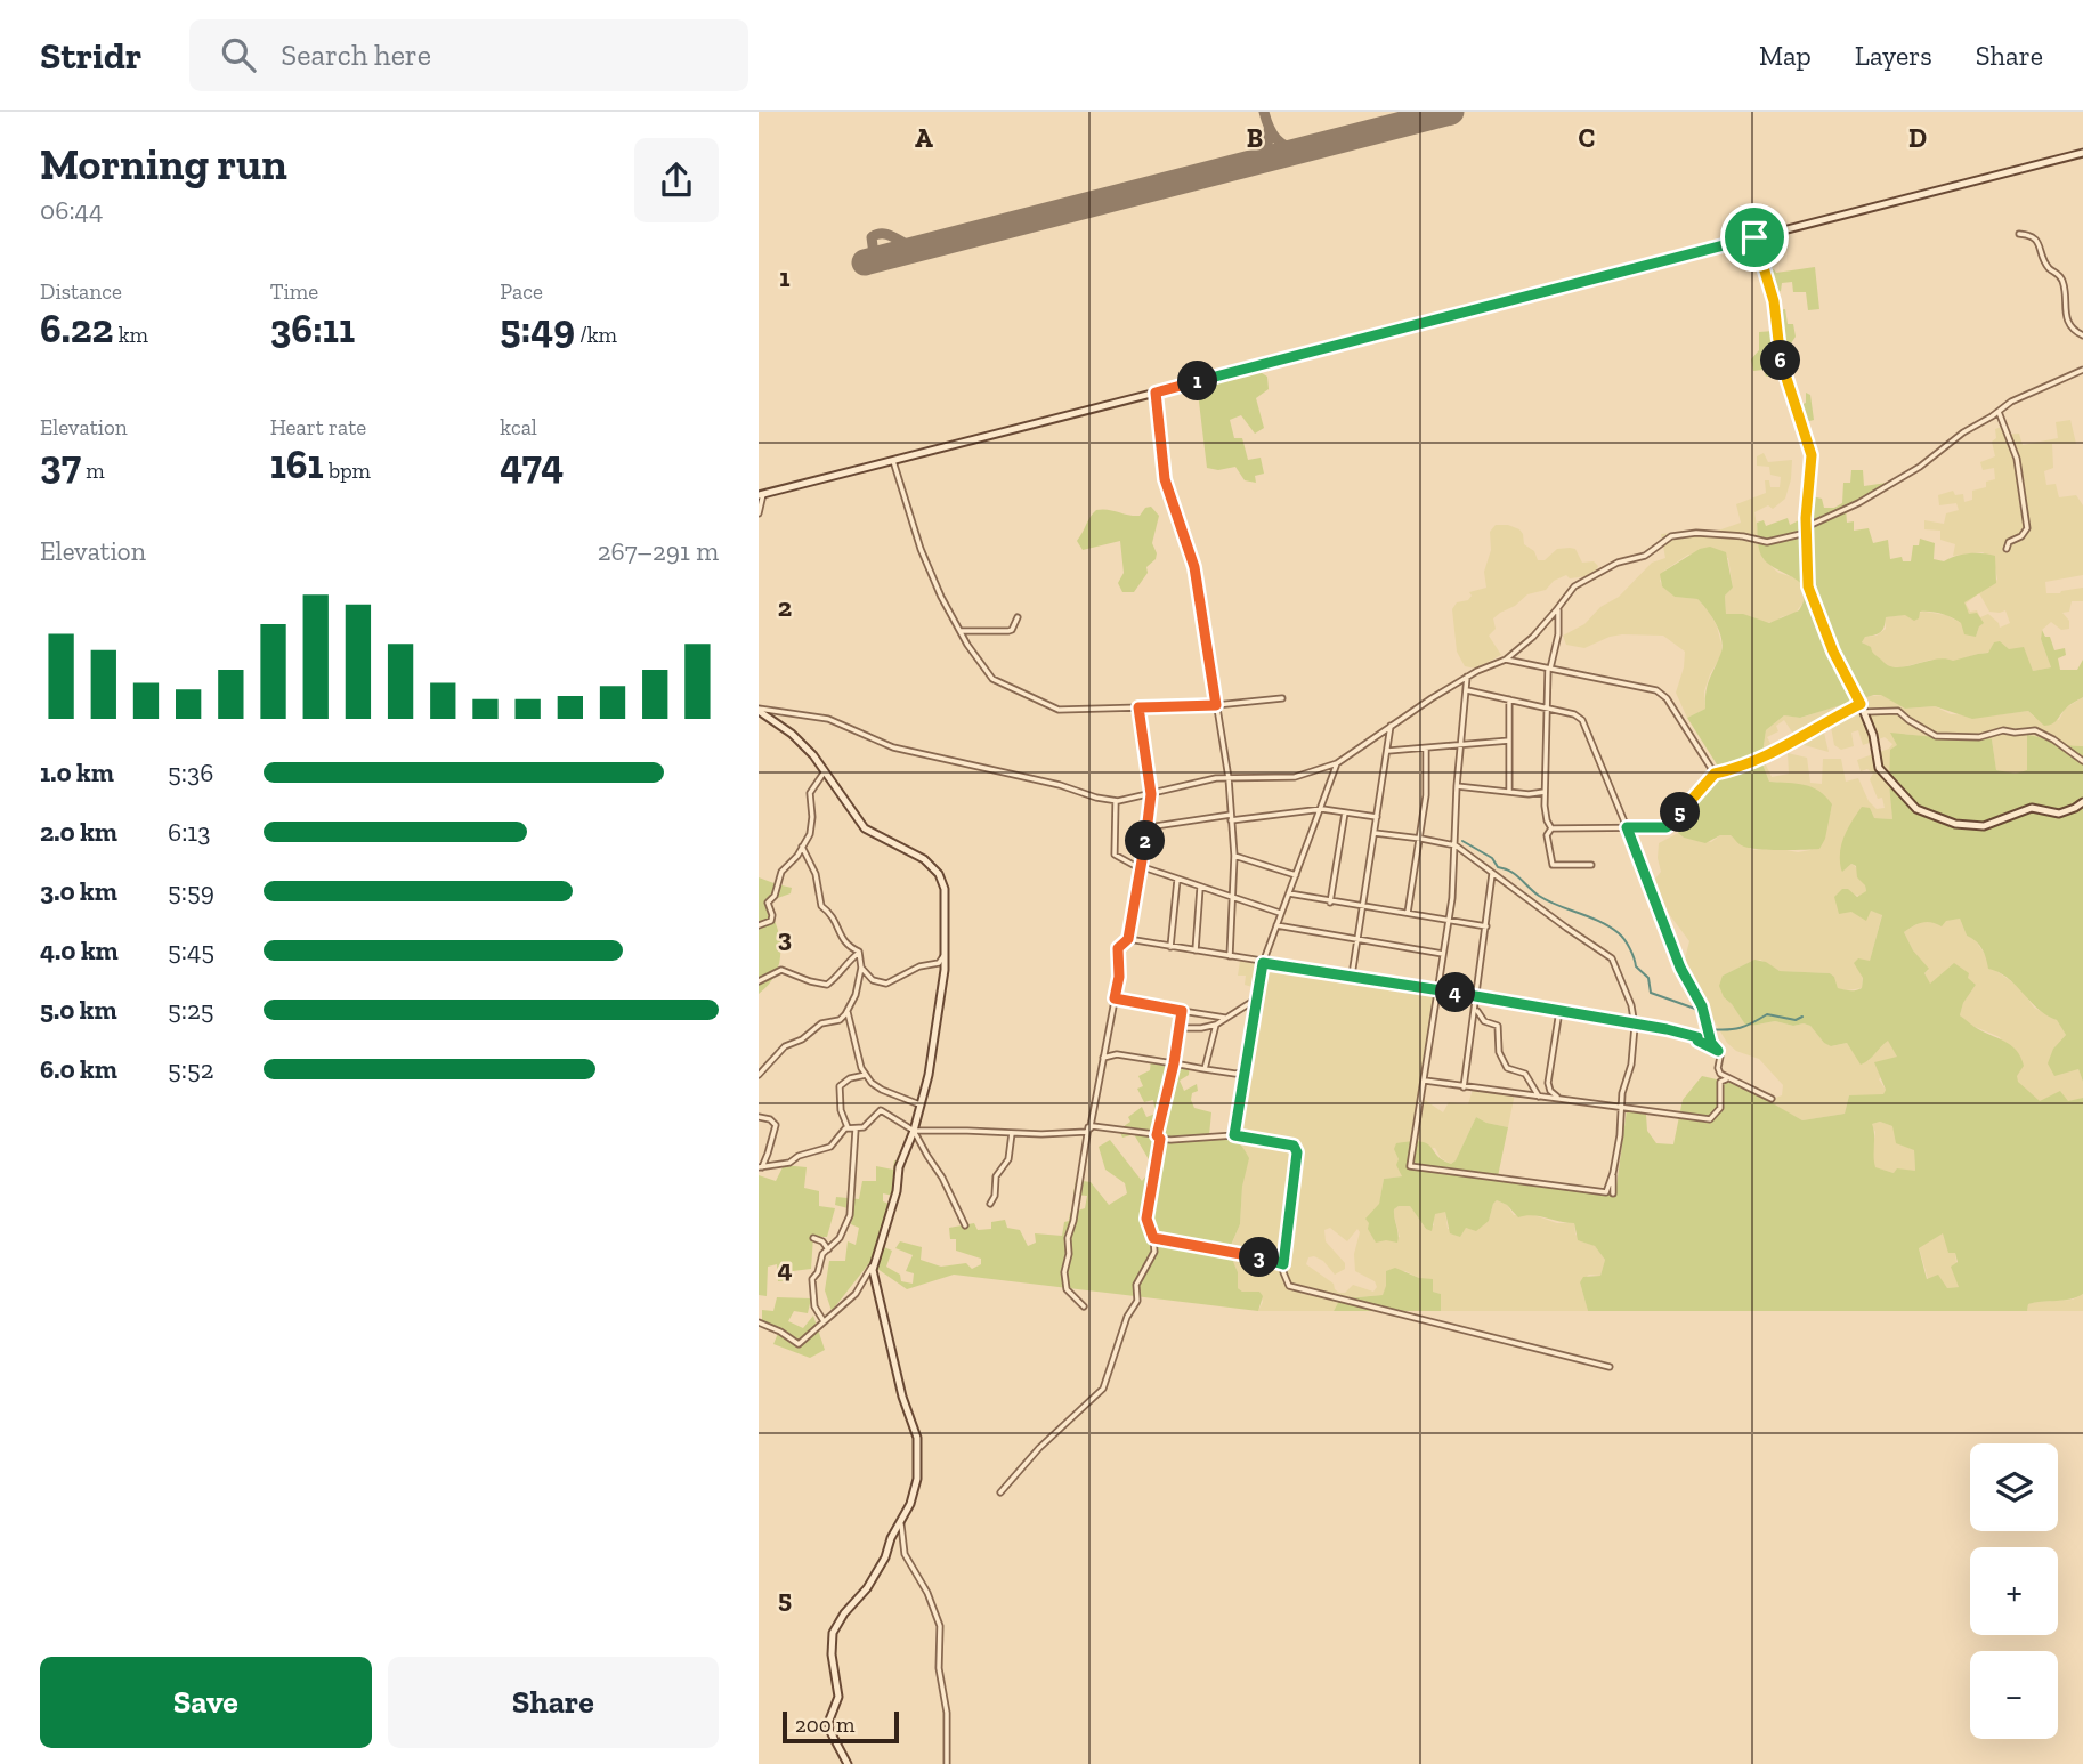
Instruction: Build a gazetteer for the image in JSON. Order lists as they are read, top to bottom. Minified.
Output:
{"scale_bar":"200 m","page":{"header":"Stridr","search":"Search here","nav":["Map","Layers","Share"],"heading":["Morning run","06:44"],"stats":[["Distance","6.22 km"],["Time","36:11"],["Pace","5:49 /km"],["Elevation","37 m"],["Heart rate","161 bpm"],["kcal","474"]],"pins":["6","1","5","2","4","3"],"chart":["Elevation","267–291 m"],"list":[{"name":"1.0 km","note":"5:36"},{"name":"2.0 km","note":"6:13"},{"name":"3.0 km","note":"5:59"},{"name":"4.0 km","note":"5:45"},{"name":"5.0 km","note":"5:25"},{"name":"6.0 km","note":"5:52"}],"map_buttons":["+","−"],"buttons":["Save","Share"],"scale":"200 m"},"grid":{"columns":["A","B","C","D"],"rows":["1","2","3","4","5"]}}
